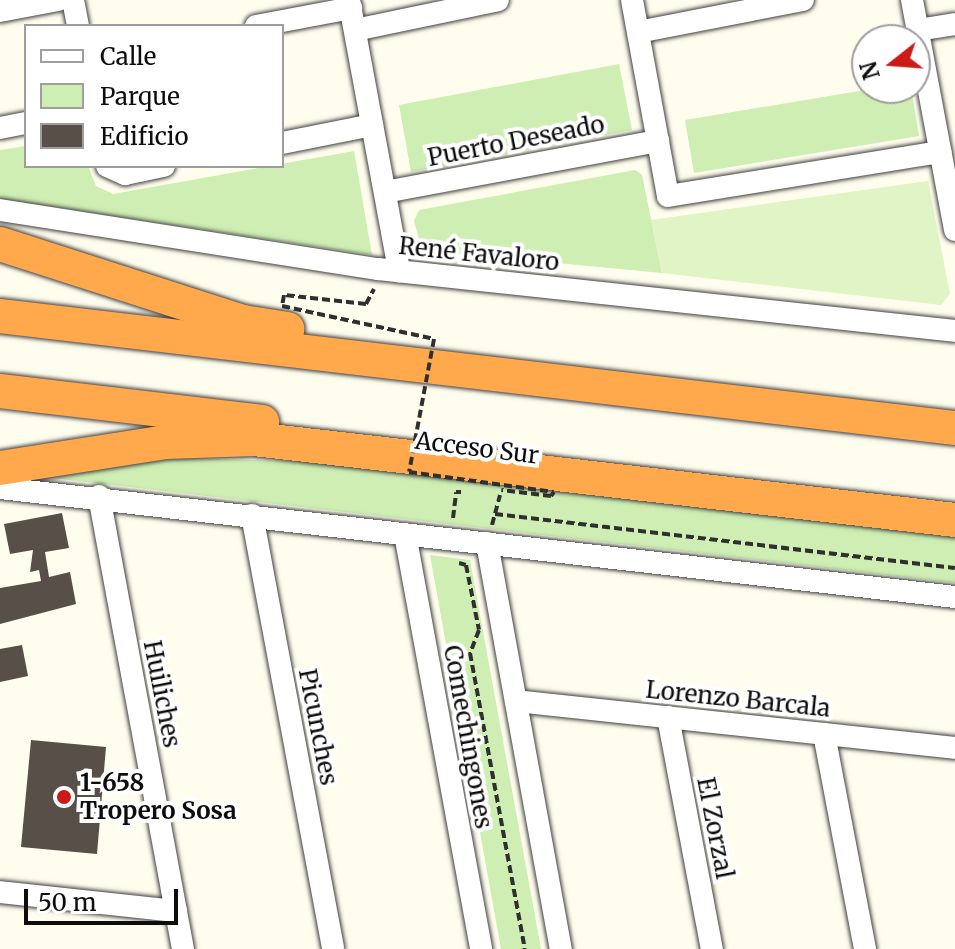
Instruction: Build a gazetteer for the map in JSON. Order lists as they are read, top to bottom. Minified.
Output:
{"streets":{"highway":["Acceso Sur"],"street":["Puerto Deseado","René Favaloro","Huiliches","Lorenzo Barcala","Picunches","Comechingones","El Zorzal"]},"crossings":[["Lorenzo Barcala","El Zorzal"]],"places":["1-658 Tropero Sosa"],"legend":["Calle","Parque","Edificio"],"scale_bar":"50 m","north":"left"}
